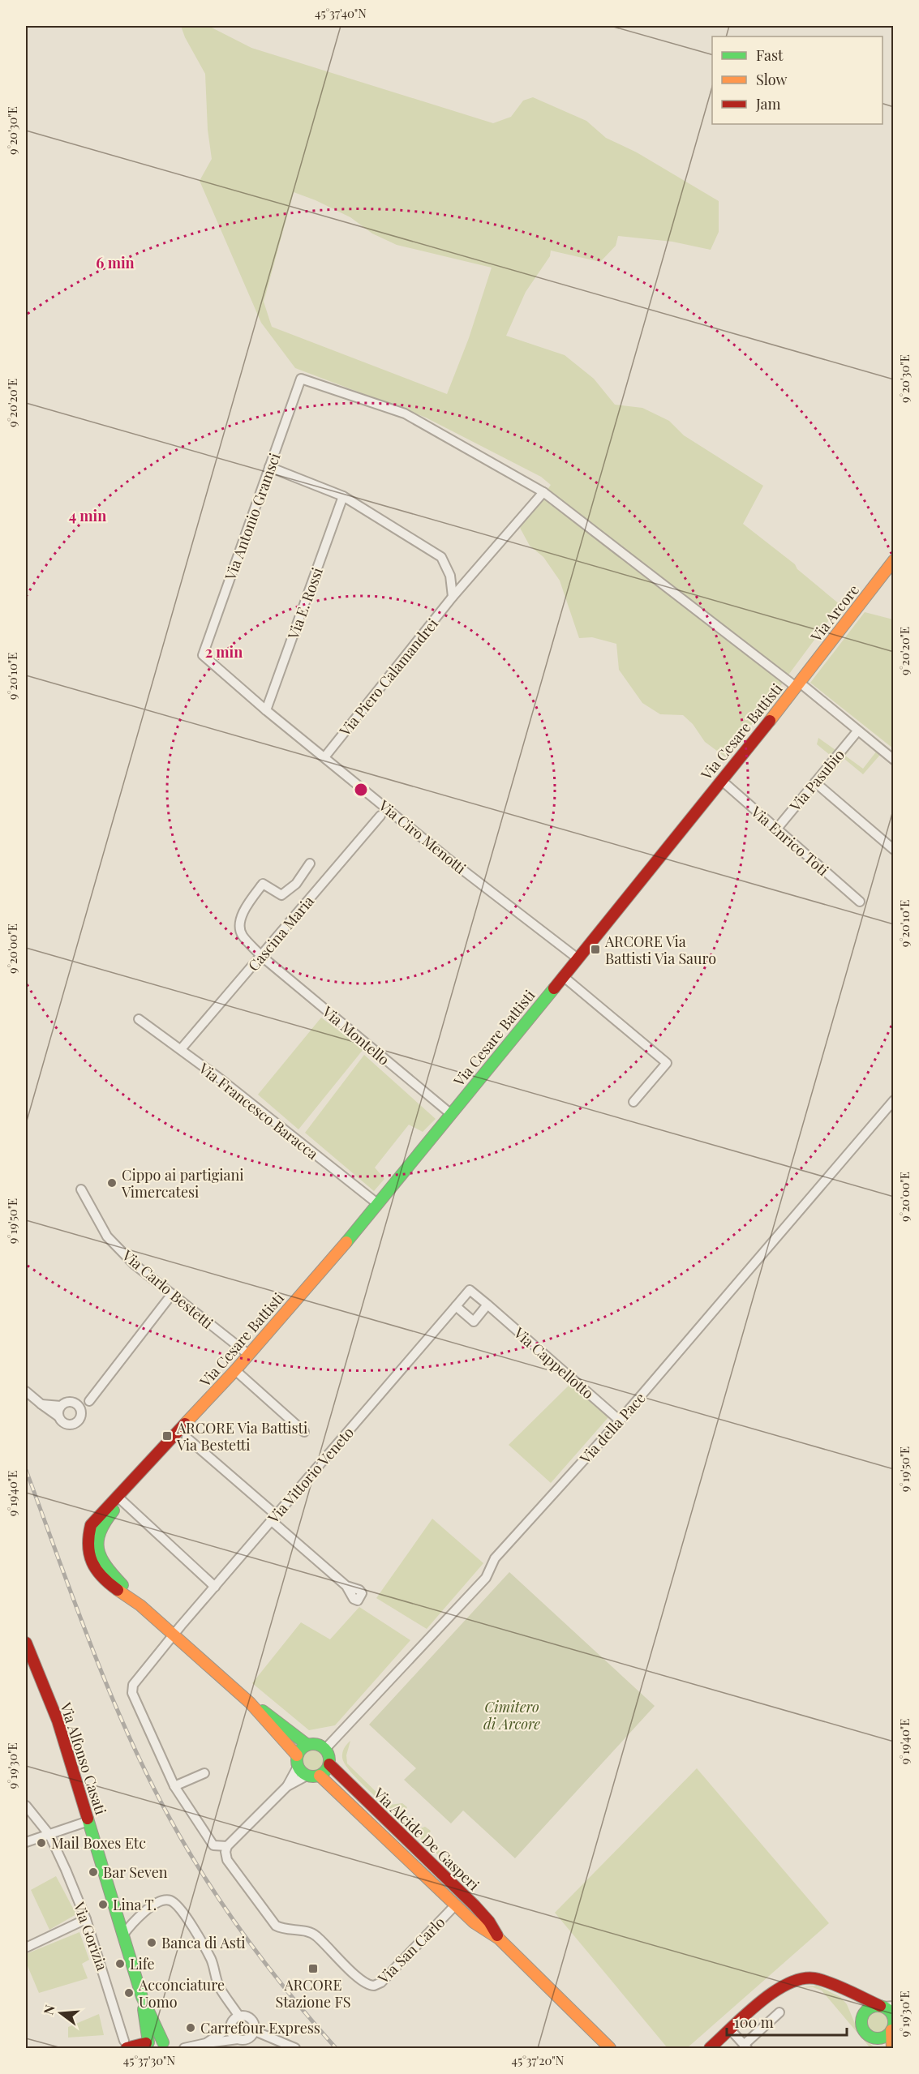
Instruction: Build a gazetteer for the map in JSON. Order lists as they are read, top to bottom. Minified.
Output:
{"streets":{"street":["Via Antonio Gramsci","Via E. Rossi","Via Arcore","Via Piero Calamandrei","Via Cesare Battisti","Via Pasubio","Via Ciro Menotti","Via Enrico Toti","Cascina Maria","Via Montello","Via Francesco Baracca","Via Carlo Bestetti","Via Cappellotto","Via della Pace","Via Vittorio Veneto","Via Alfonso Casati","Via Alcide De Gasperi","Via Gorizia","Via San Carlo"]},"crossings":[["Via Antonio Gramsci","Via Piero Calamandrei"],["Via Antonio Gramsci","Via Ciro Menotti"],["Via E. Rossi","Via Ciro Menotti"],["Via Arcore","Via Cesare Battisti"],["Via Piero Calamandrei","Via Ciro Menotti"],["Via Cesare Battisti","Via Ciro Menotti"],["Via Cesare Battisti","Via Enrico Toti"],["Via Cesare Battisti","Via Montello"],["Via Cesare Battisti","Via Francesco Baracca"],["Via Cesare Battisti","Via Carlo Bestetti"],["Via Cesare Battisti","Via Vittorio Veneto"],["Via Pasubio","Via Enrico Toti"],["Cascina Maria","Via Montello"],["Cascina Maria","Via Francesco Baracca"],["Via Cappellotto","Via della Pace"],["Via Cappellotto","Via Vittorio Veneto"],["Via della Pace","Via Alcide De Gasperi"],["Via Alcide De Gasperi","Via San Carlo"]],"parks":["Cimitero di Arcore"],"places":{"transit":["ARCORE Via Battisti Via Sauro","ARCORE Via Battisti Via Bestetti","ARCORE Stazione FS"],"other":["Cippo ai partigiani Vimercatesi","Mail Boxes Etc","Bar Seven","Lina T.","Banca di Asti","Life","Acconciature Uomo","Carrefour Express"]},"legend":["Fast","Slow","Jam"],"scale_bar":"100 m","north":"left","coordinates":["45°37'40\"N","9°20'30\"E","9°20'20\"E","9°20'10\"E","9°20'00\"E","9°19'50\"E","9°19'40\"E","9°19'30\"E","45°37'30\"N","45°37'20\"N"],"rings":["6 min","4 min","2 min"]}
